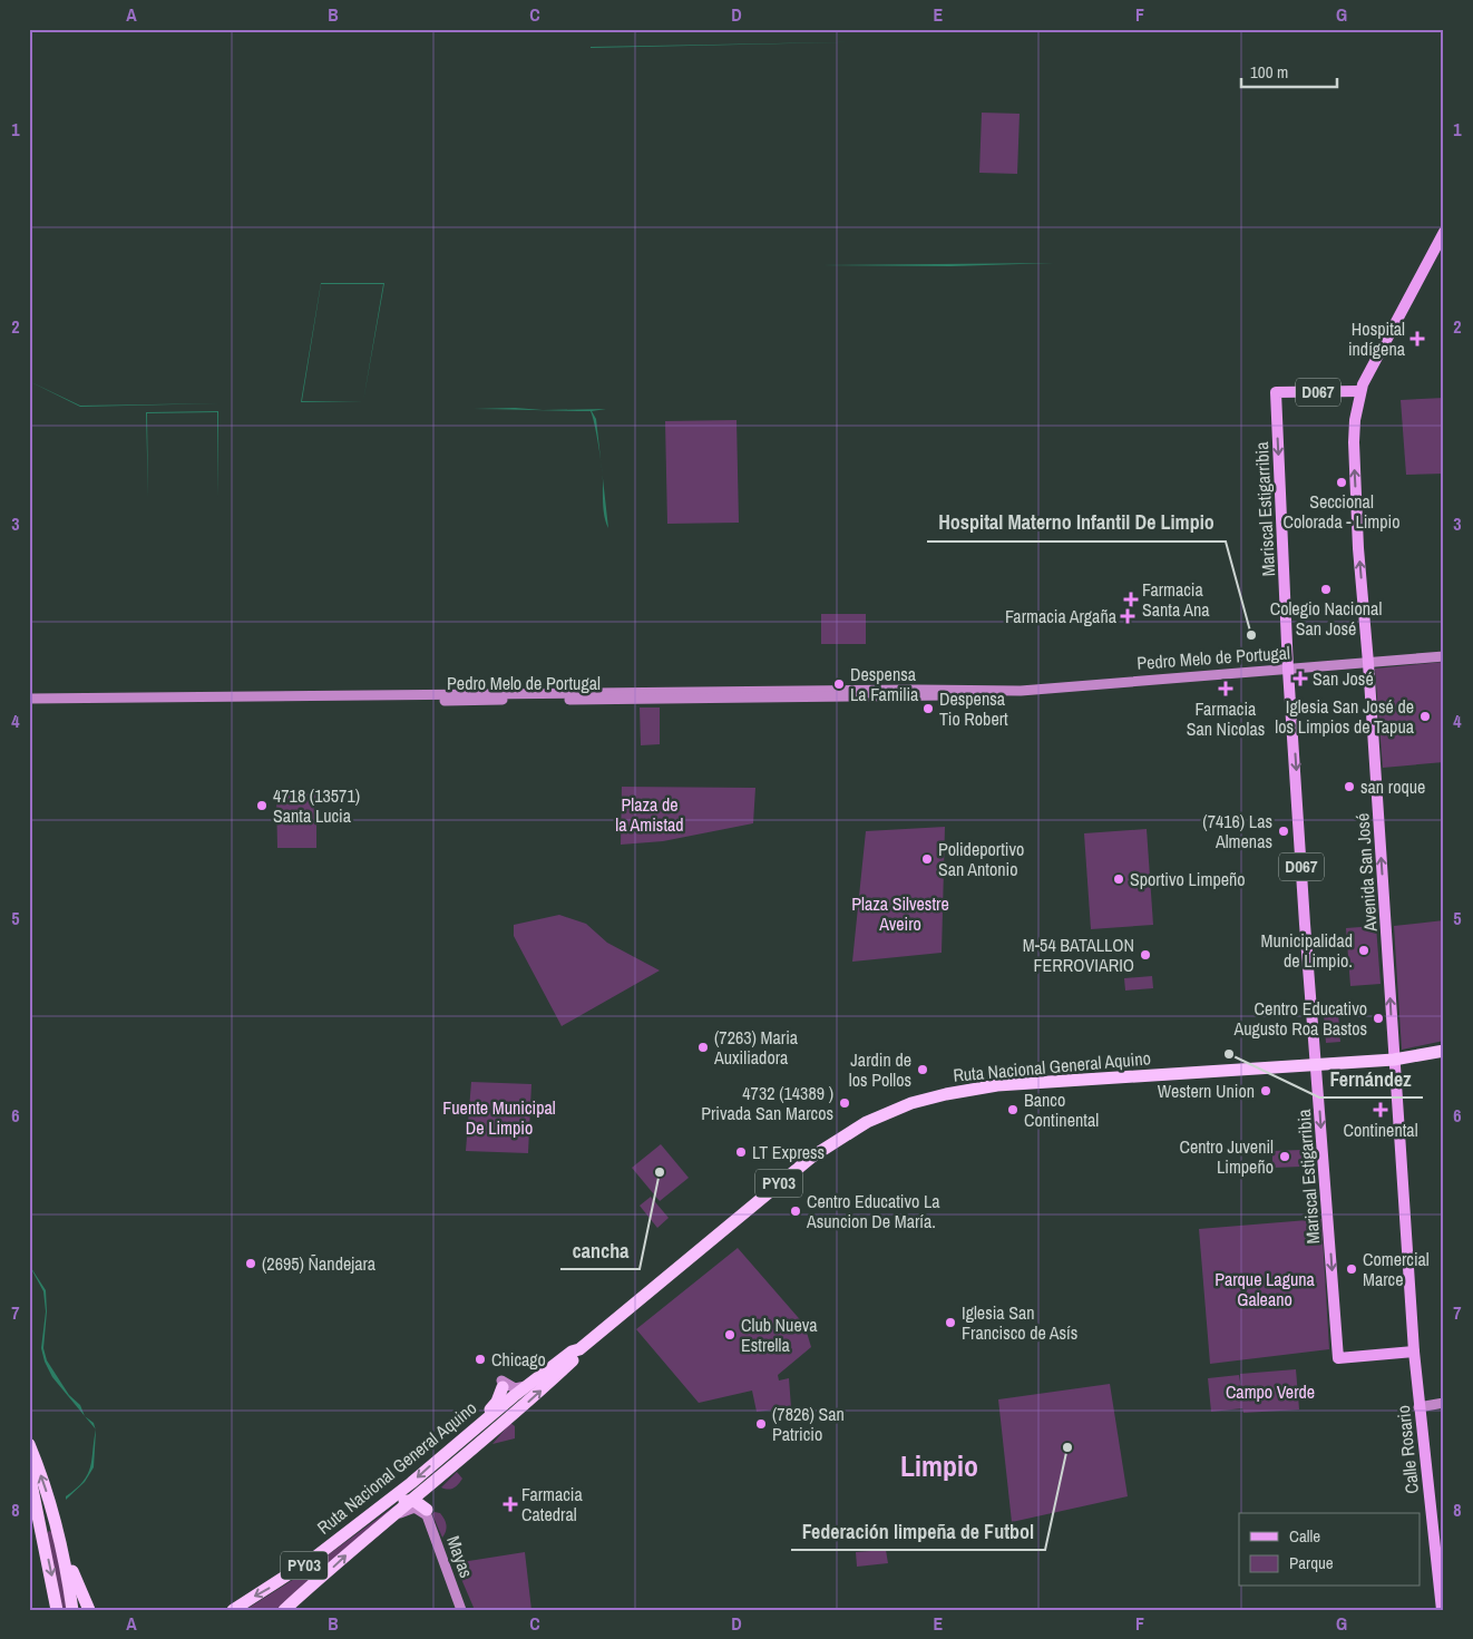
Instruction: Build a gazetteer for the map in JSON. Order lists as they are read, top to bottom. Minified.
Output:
{"streets":{"highway":["Ruta Nacional General Aquino","PY03"],"main road":["D067","Mariscal Estigarribia","Avenida San José","Calle Rosario"],"street":["Pedro Melo de Portugal","Mayas"]},"crossings":[["D067","Mariscal Estigarribia"],["D067","Avenida San José"],["Mariscal Estigarribia","Pedro Melo de Portugal"],["Mariscal Estigarribia","Avenida San José"],["Mariscal Estigarribia","Ruta Nacional General Aquino"],["Mariscal Estigarribia","Calle Rosario"],["Pedro Melo de Portugal","Avenida San José"],["Avenida San José","Ruta Nacional General Aquino"],["Avenida San José","Calle Rosario"]],"one_way":["Mariscal Estigarribia","Avenida San José"],"districts":["Limpio"],"parks":["Plaza de la Amistad","Plaza Silvestre Aveiro","Fuente Municipal De Limpio","Parque Laguna Galeano","Campo Verde"],"places":{"health":["Hospital indígena","Farmacia Santa Ana","Farmacia Argaña","San José","Farmacia San Nicolas","Continental","Farmacia Catedral"],"other":["Seccional Colorada - Limpio","Colegio Nacional San José","Hospital Materno Infantil De Limpio","Despensa La Familia","Despensa Tio Robert","Iglesia San José de los Limpios de Tapua","san roque","4718 (13571) Santa Lucia","(7416) Las Almenas","Polideportivo San Antonio","Sportivo Limpeño","Municipalidad de Limpio.","M-54 BATALLON FERROVIARIO","Centro Educativo Augusto Roa Bastos","(7263) Maria Auxiliadora","Fernández","Jardin de los Pollos","Western Union","4732 (14389 ) Privada San Marcos","Banco Continental","LT Express","Centro Juvenil Limpeño","cancha","Centro Educativo La Asuncion De María.","(2695) Ñandejara","Comercial Marce","Iglesia San Francisco de Asís","Club Nueva Estrella","Chicago","(7826) San Patricio","Federación limpeña de Futbol"]},"legend":["Calle","Parque"],"scale_bar":"100 m","grid":{"columns":["A","B","C","D","E","F","G"],"rows":["1","2","3","4","5","6","7","8"]}}
